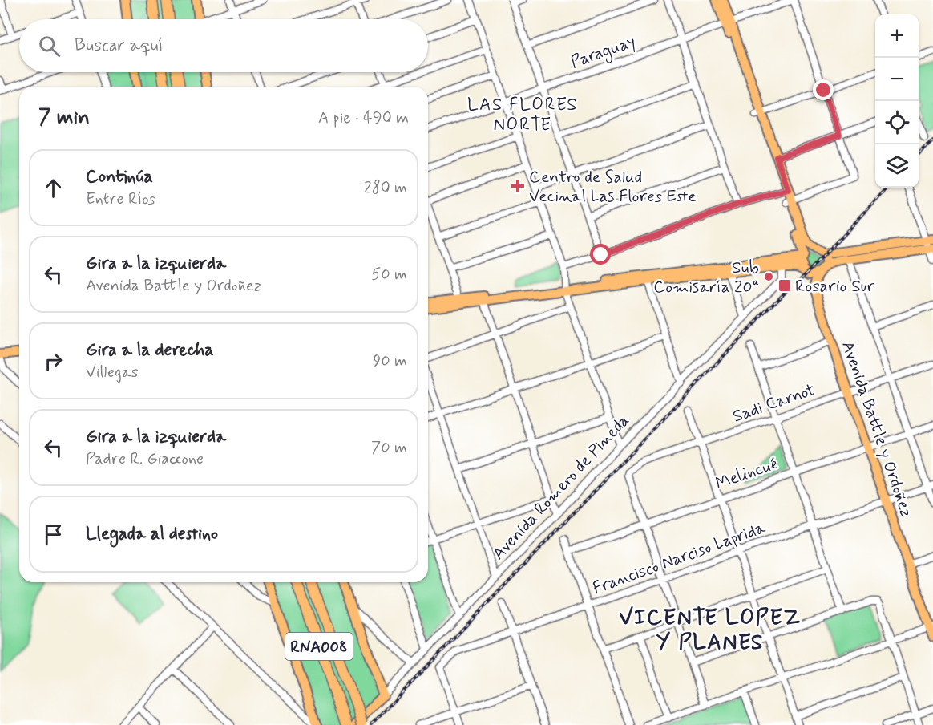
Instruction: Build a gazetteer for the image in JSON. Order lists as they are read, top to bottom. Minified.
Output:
{"streets":{"highway":["RNA008"],"main road":["Avenida Battle y Ordoñez","Avenida Romero de Pineda"],"street":["Paraguay","Sadi Carnot","Melincué","Francisco Narciso Laprida"]},"crossings":[["Sadi Carnot","Avenida Battle y Ordoñez"],["Sadi Carnot","Melincué"],["Avenida Battle y Ordoñez","Melincué"],["Avenida Battle y Ordoñez","Francisco Narciso Laprida"]],"districts":["LAS FLORES NORTE","VICENTE LOPEZ Y PLANES"],"places":{"health":["Centro de Salud Vecinal Las Flores Este"],"other":["Sub Comisaría 20ª"],"transit":["Rosario Sur"]},"page":{"map_buttons":["+","−"],"search":"Buscar aquí","heading":["7 min","A pie · 490 m"],"list":[["Continúa","Entre Ríos","280 m"],["Gira a la izquierda","Avenida Battle y Ordoñez","50 m"],["Gira a la derecha","Villegas","90 m"],["Gira a la izquierda","Padre R. Giaccone","70 m"],"Llegada al destino"]}}
